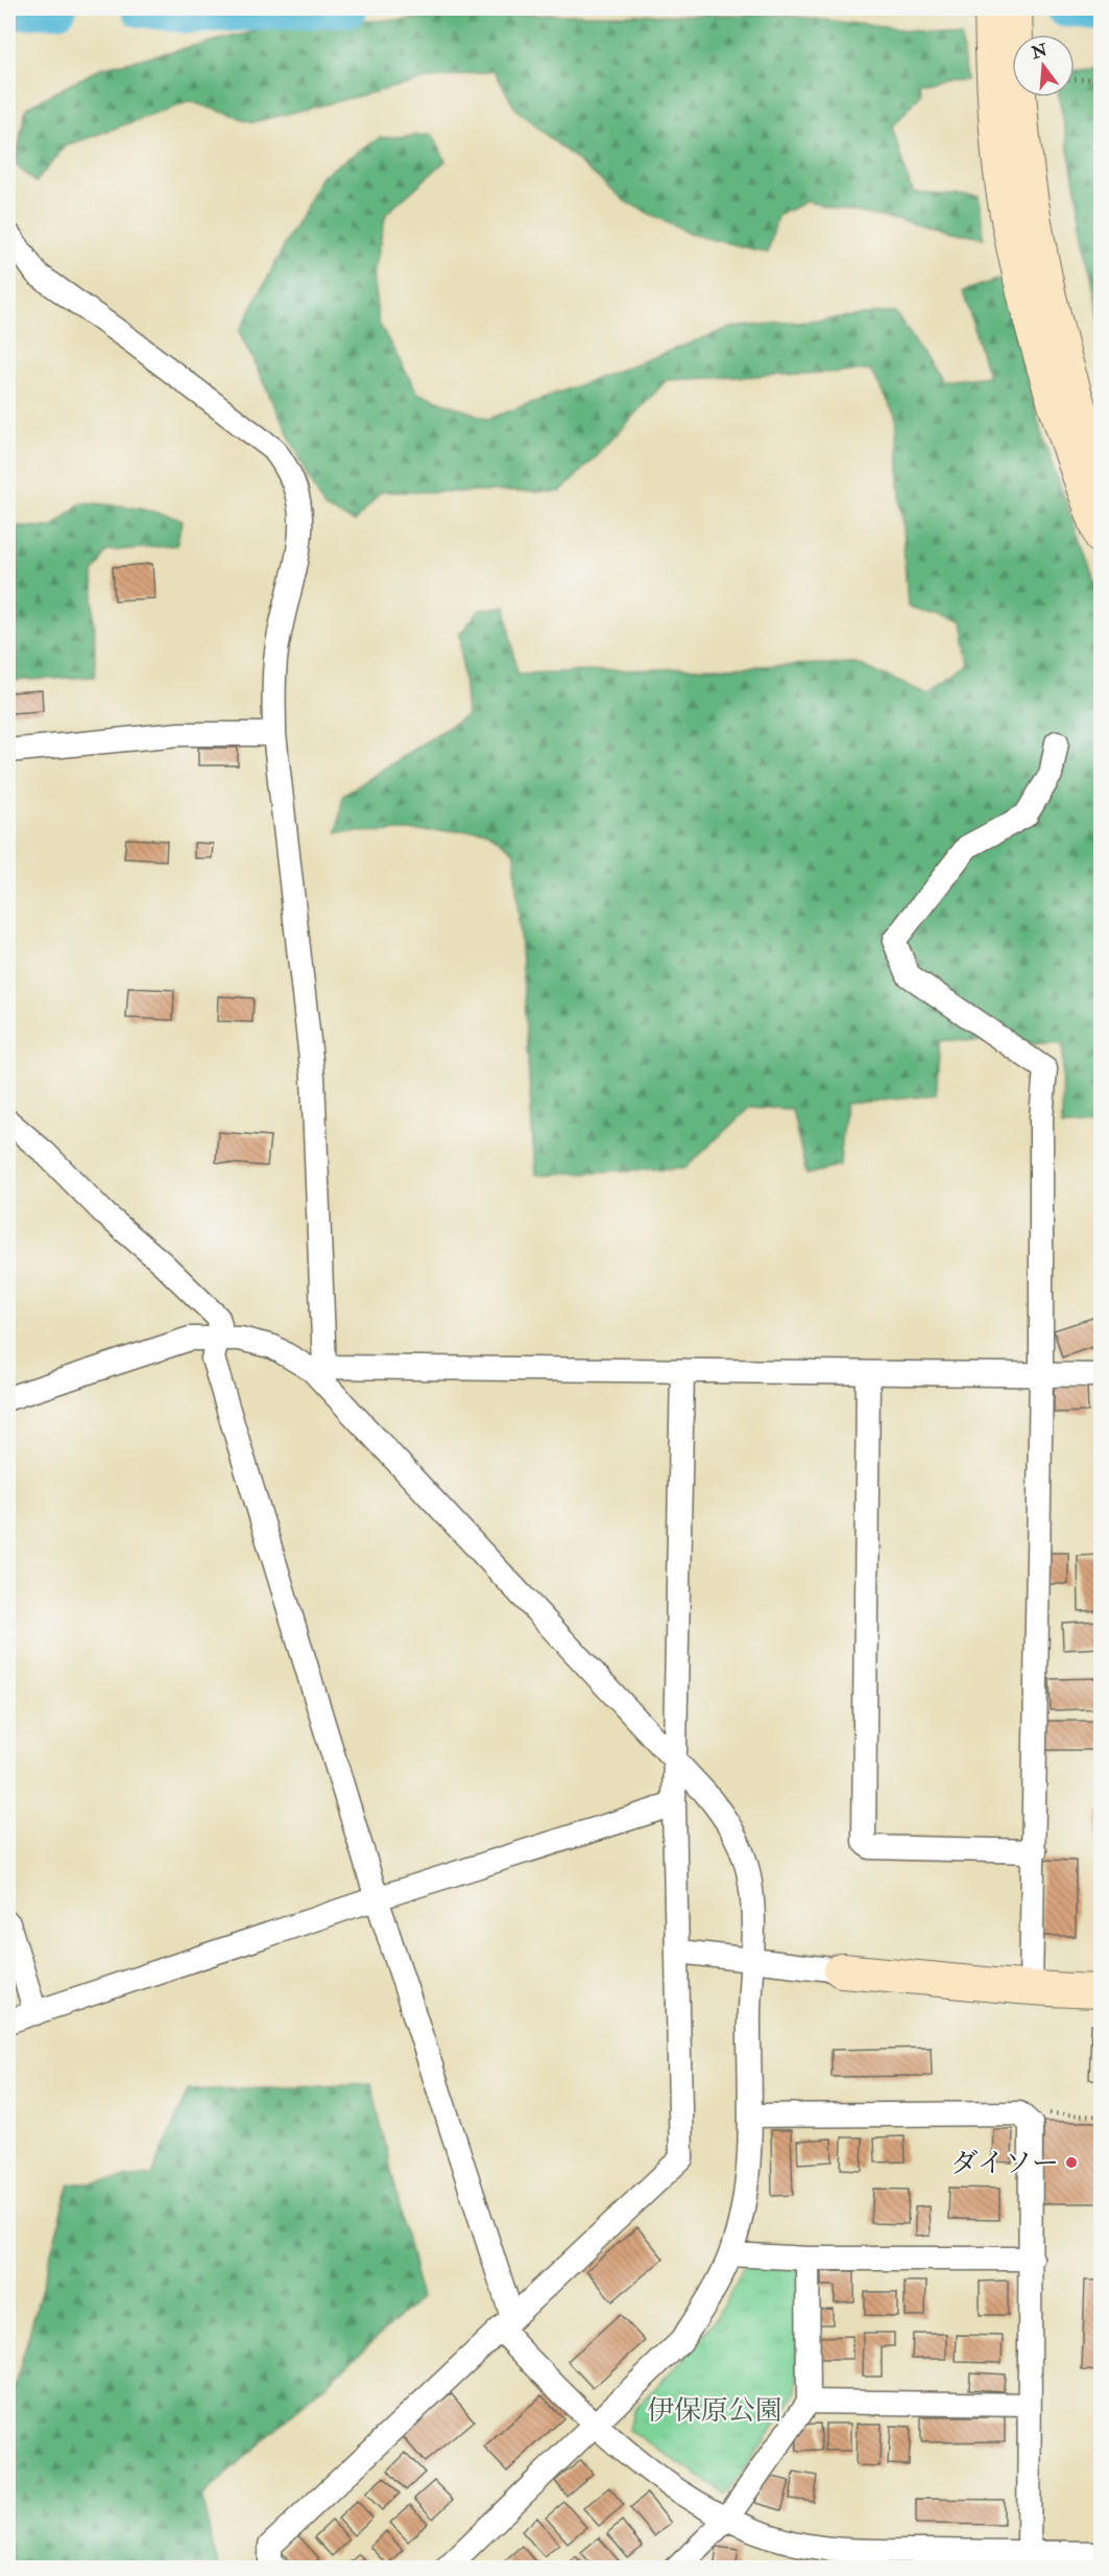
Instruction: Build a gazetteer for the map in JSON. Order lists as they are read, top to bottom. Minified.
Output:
{"parks":["伊保原公園"],"places":["ダイソー"],"north":"top"}
